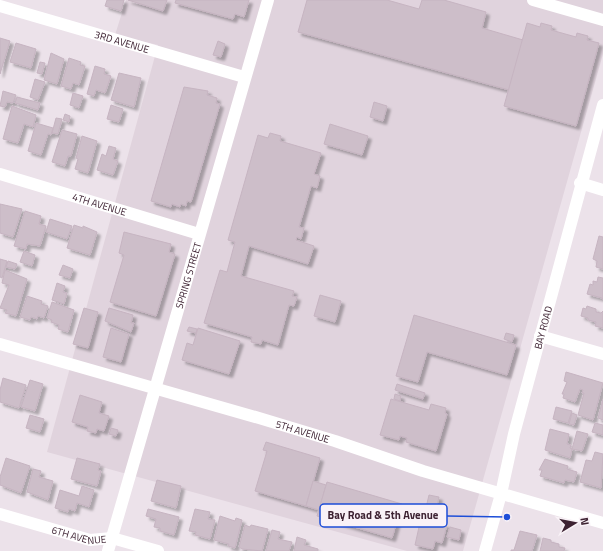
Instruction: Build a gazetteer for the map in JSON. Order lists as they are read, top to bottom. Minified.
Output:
{"streets":{"street":["3RD AVENUE","4TH AVENUE","SPRING STREET","BAY ROAD","5TH AVENUE","6TH AVENUE"]},"crossings":[["3RD AVENUE","SPRING STREET"],["4TH AVENUE","SPRING STREET"],["SPRING STREET","5TH AVENUE"],["SPRING STREET","6TH AVENUE"],["BAY ROAD","5TH AVENUE"]],"places":["Bay Road & 5th Avenue"],"north":"right"}
